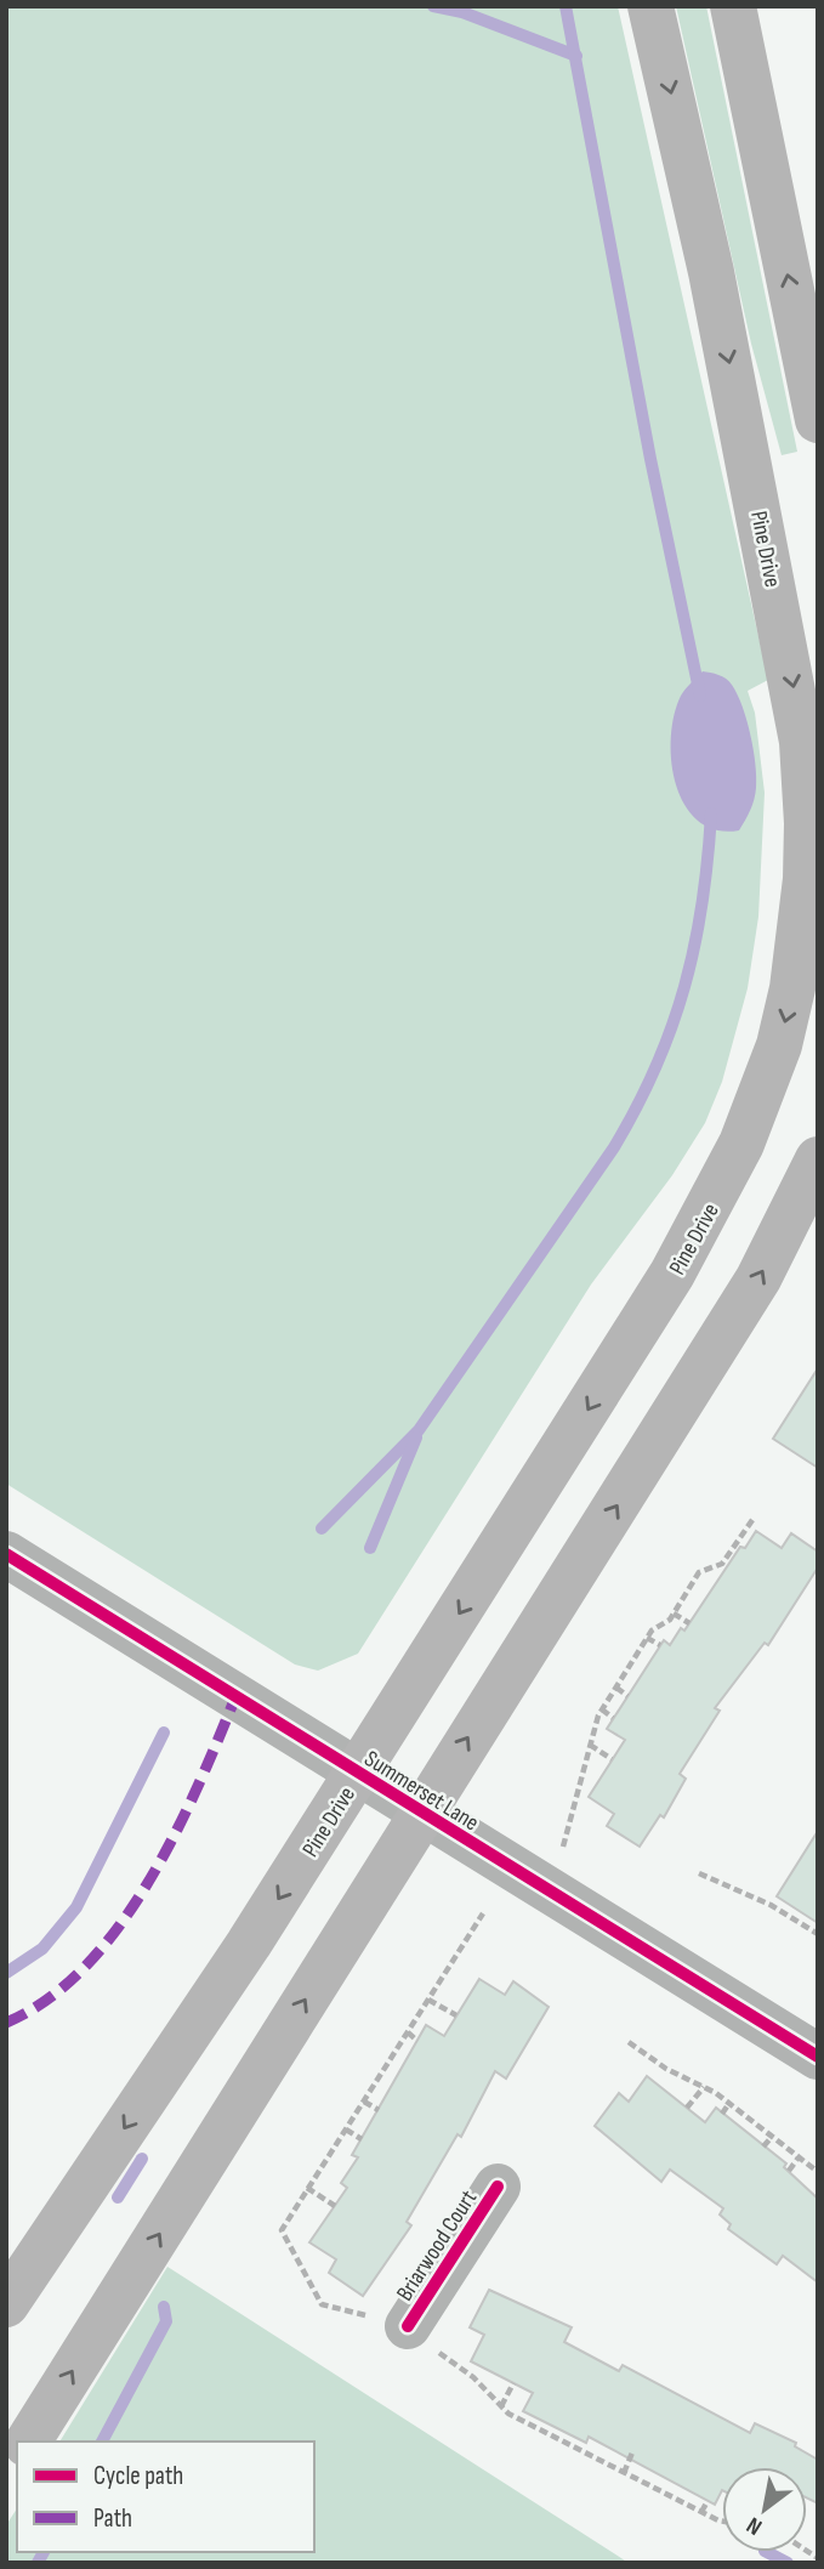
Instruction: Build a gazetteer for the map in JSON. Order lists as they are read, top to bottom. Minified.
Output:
{"streets":{"main road":["Pine Drive"],"street":["Summerset Lane","Briarwood Court"]},"crossings":[["Pine Drive","Summerset Lane"]],"legend":["Cycle path","Path"],"north":"bottom left"}
